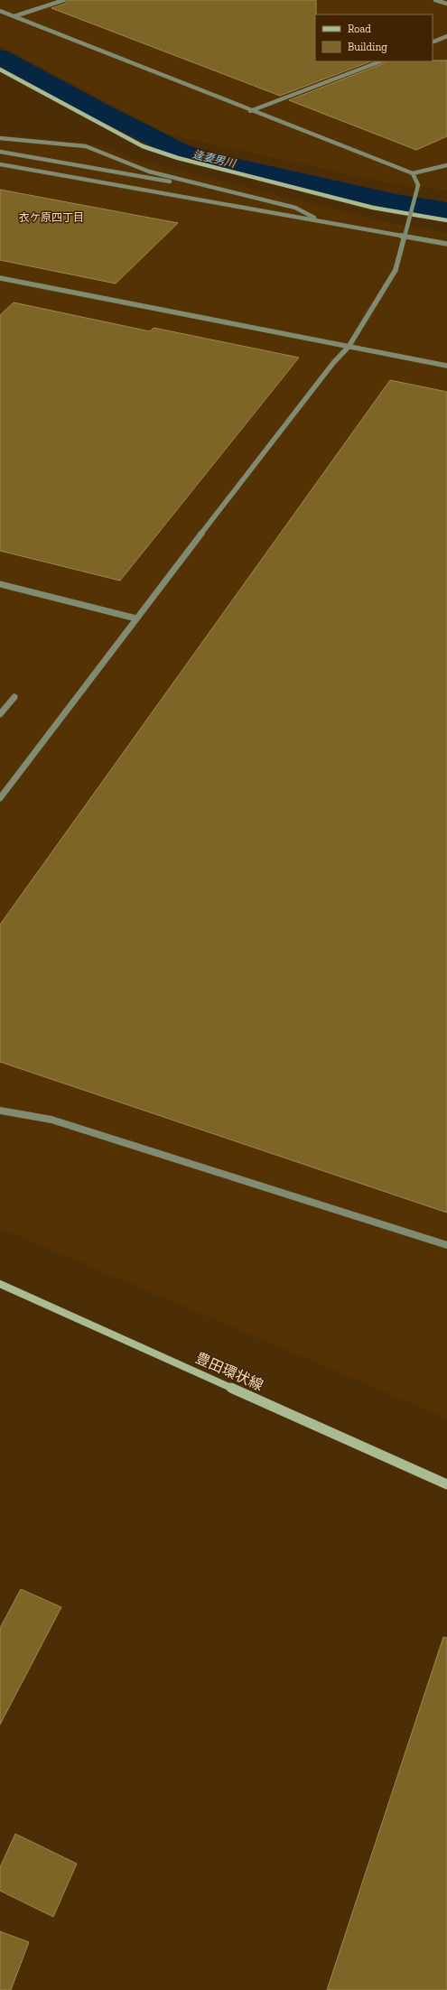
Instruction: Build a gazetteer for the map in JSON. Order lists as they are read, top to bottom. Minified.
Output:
{"streets":{"street":["豊田環状線"]},"districts":["衣ケ原四丁目"],"water":["逢妻男川"],"legend":["Road","Building"]}
